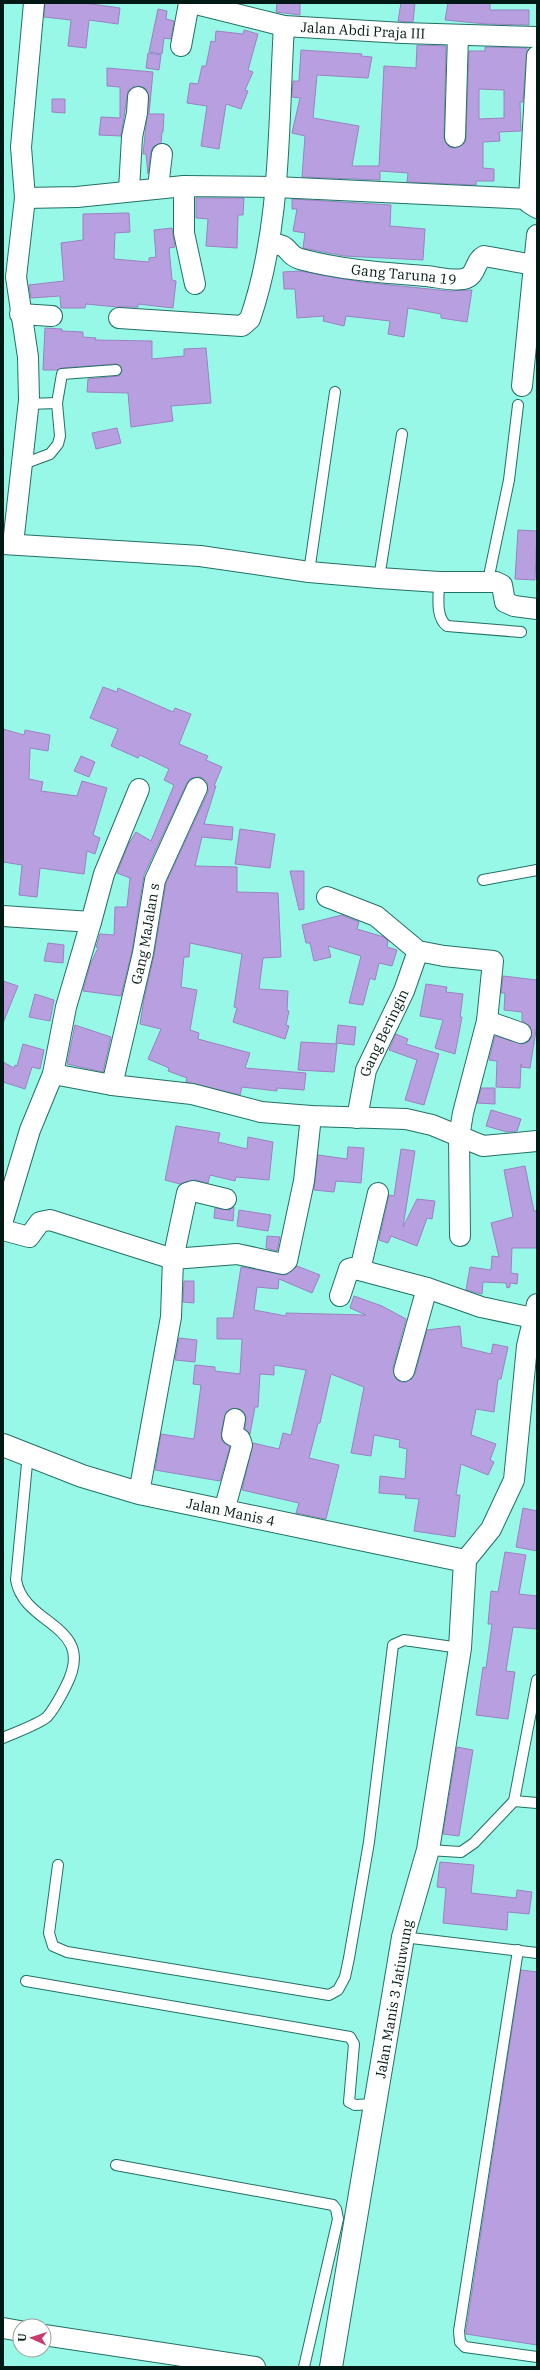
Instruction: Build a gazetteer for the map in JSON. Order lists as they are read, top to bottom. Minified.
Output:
{"streets":{"street":["Jalan Abdi Praja III","Gang Taruna 19","Gang MaJalan s","Gang Beringin","Jalan Manis 4","Jalan Manis 3 Jatiuwung"]},"crossings":[["Jalan Manis 4","Jalan Manis 3 Jatiuwung"]],"north":"left"}
